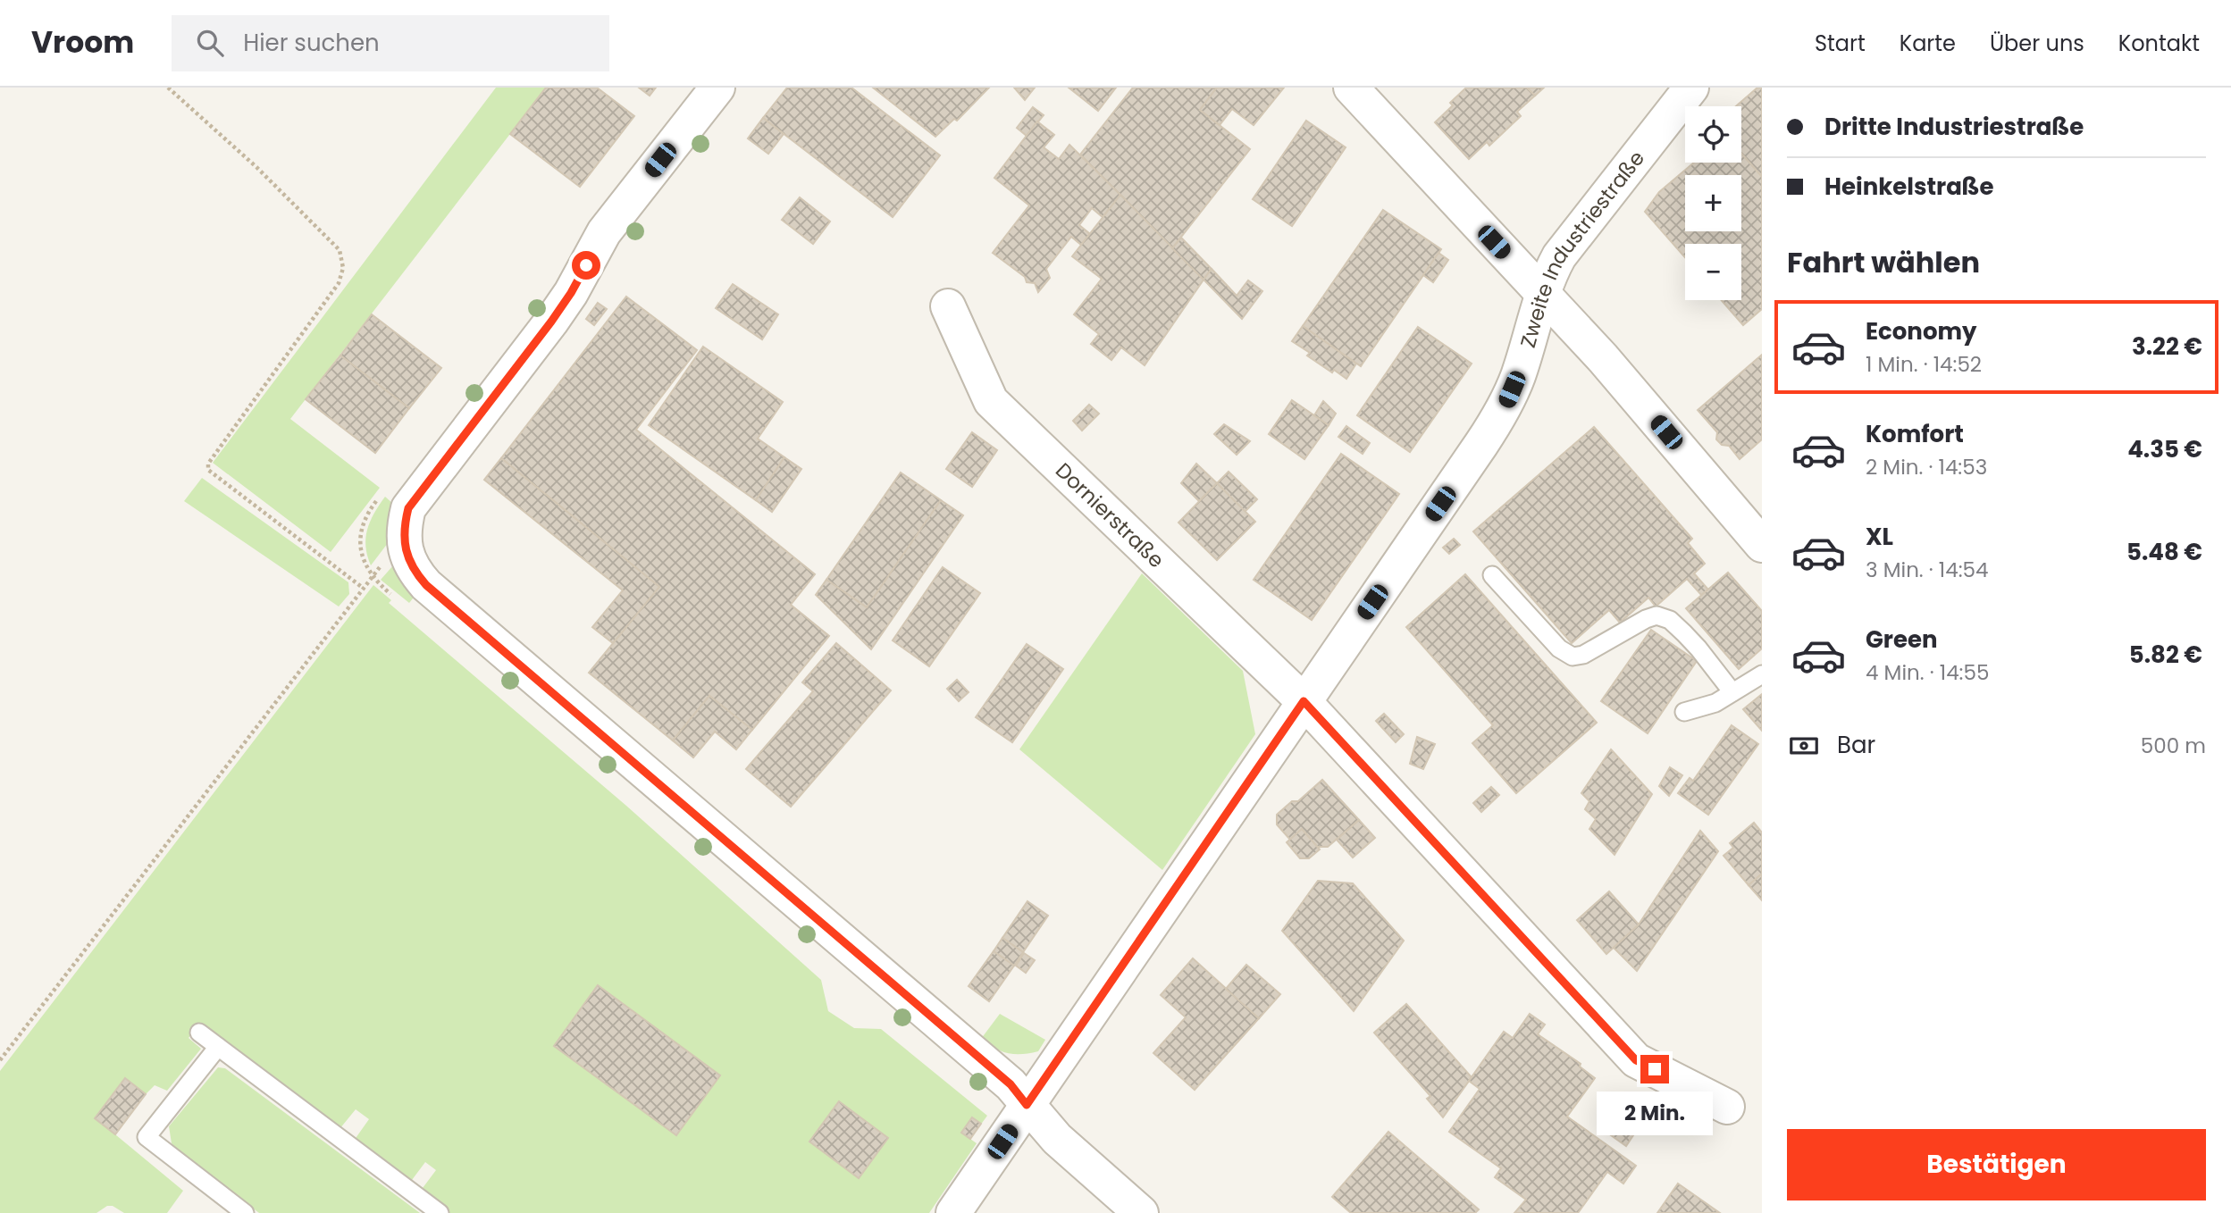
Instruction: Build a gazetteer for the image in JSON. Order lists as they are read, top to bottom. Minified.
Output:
{"streets":{"street":["Zweite Industriestraße","Dornierstraße"]},"crossings":[["Zweite Industriestraße","Dornierstraße"]],"page":{"header":"Vroom","search":"Hier suchen","nav":["Start","Karte","Über uns","Kontakt"],"banner":["Dritte Industriestraße","Heinkelstraße"],"map_buttons":["+","−"],"heading":"Fahrt wählen","list":[{"name":"Economy","note":"1 Min. · 14:52","value":"3.22 €"},{"name":"Komfort","note":"2 Min. · 14:53","value":"4.35 €"},{"name":"XL","note":"3 Min. · 14:54","value":"5.48 €"},{"name":"Green","note":"4 Min. · 14:55","value":"5.82 €"}],"pay":["Bar","500 m"],"bubble":"2 Min.","buttons":"Bestätigen"}}
